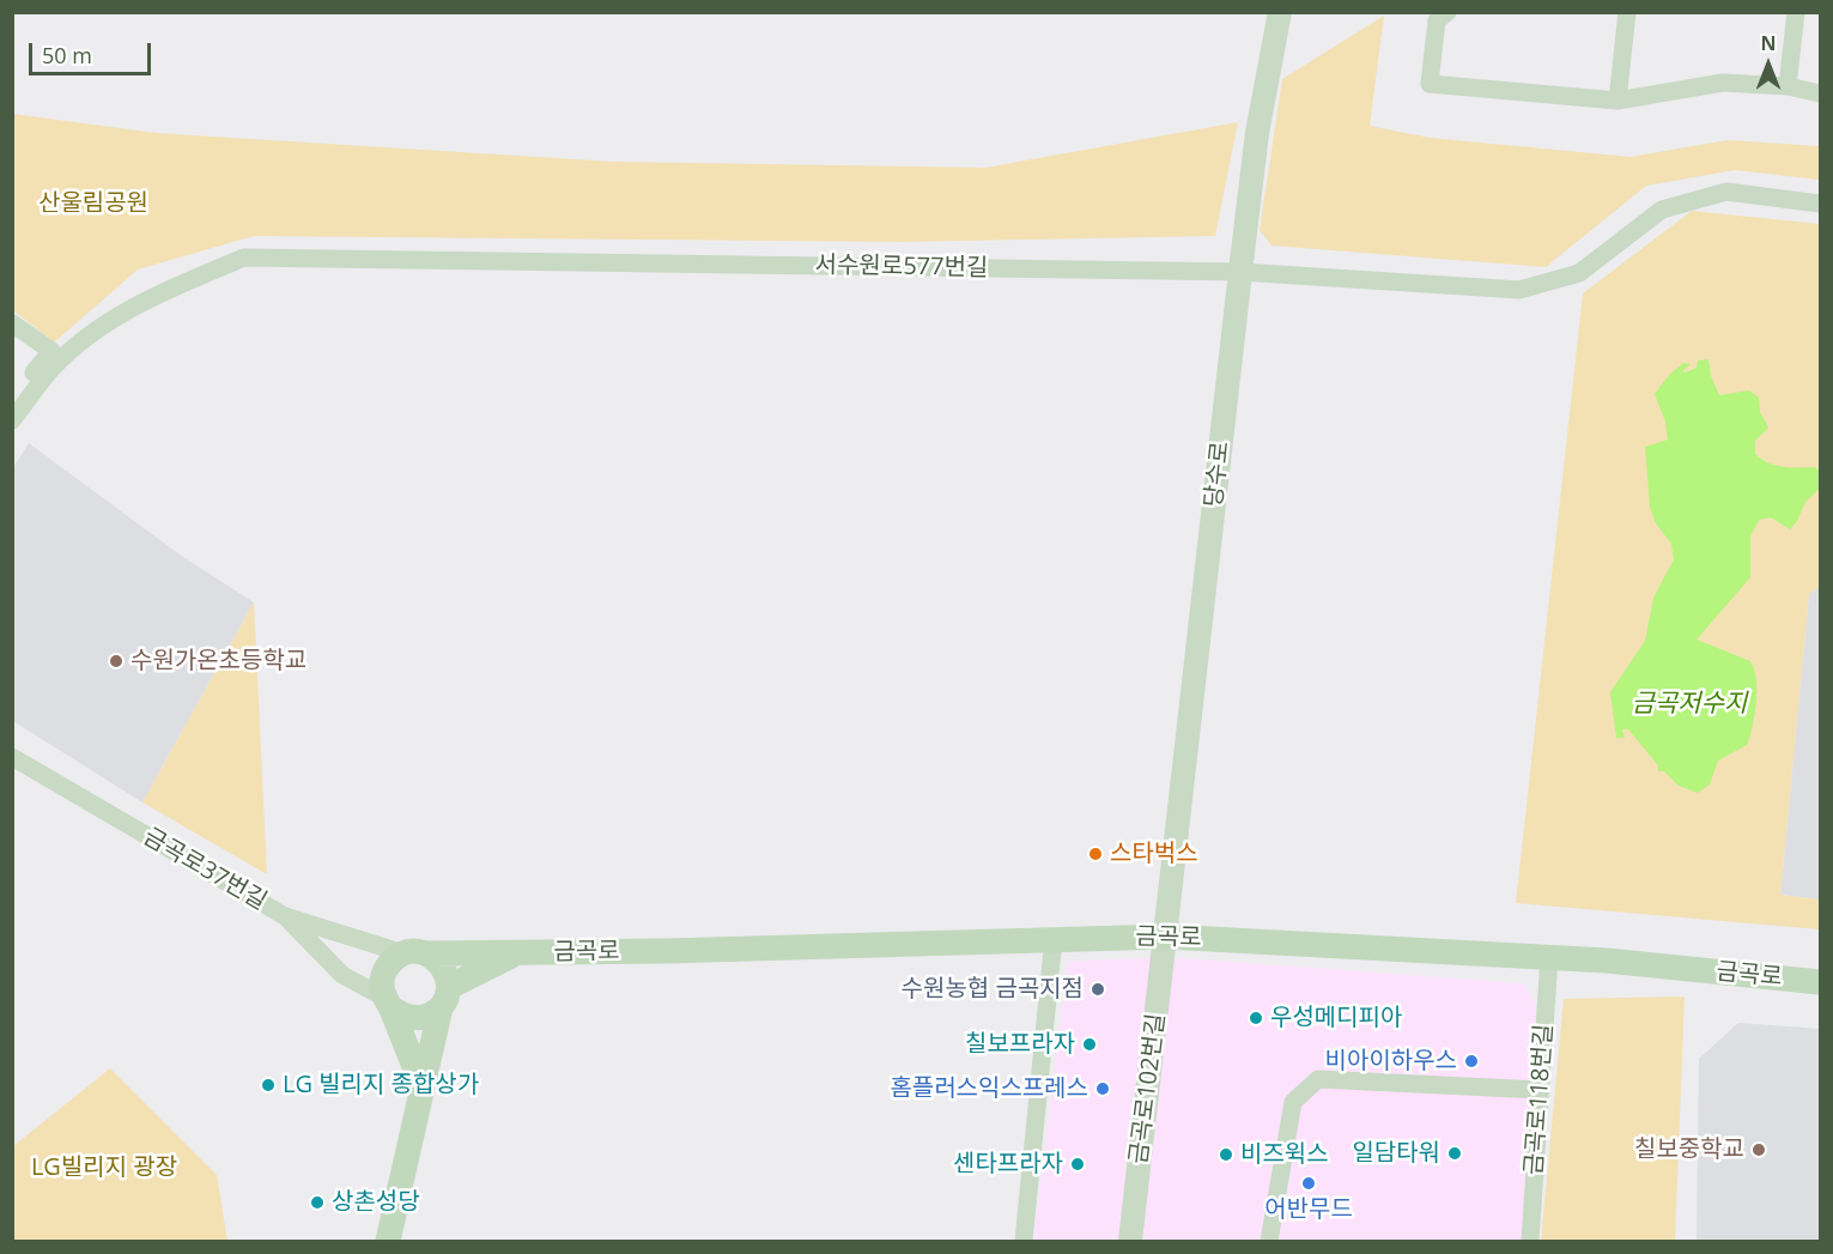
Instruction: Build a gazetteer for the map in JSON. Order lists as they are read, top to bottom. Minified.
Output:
{"streets":{"main road":["금곡로"],"street":["서수원로577번길","당수로","금곡로37번길","금곡로102번길","금곡로118번길"]},"crossings":[["서수원로577번길","당수로"],["당수로","금곡로"],["당수로","금곡로102번길"],["금곡로37번길","금곡로"],["금곡로","금곡로102번길"],["금곡로","금곡로118번길"]],"water":["금곡저수지"],"parks":["산울림공원","LG빌리지 광장"],"places":["수원가온초등학교","스타벅스","수원농협 금곡지점","우성메디피아","칠보프라자","비아이하우스","LG 빌리지 종합상가","홈플러스익스프레스","칠보중학교","일담타워","비즈윅스","센타프라자","어반무드","상촌성당"],"scale_bar":"50 m","north":"top"}
